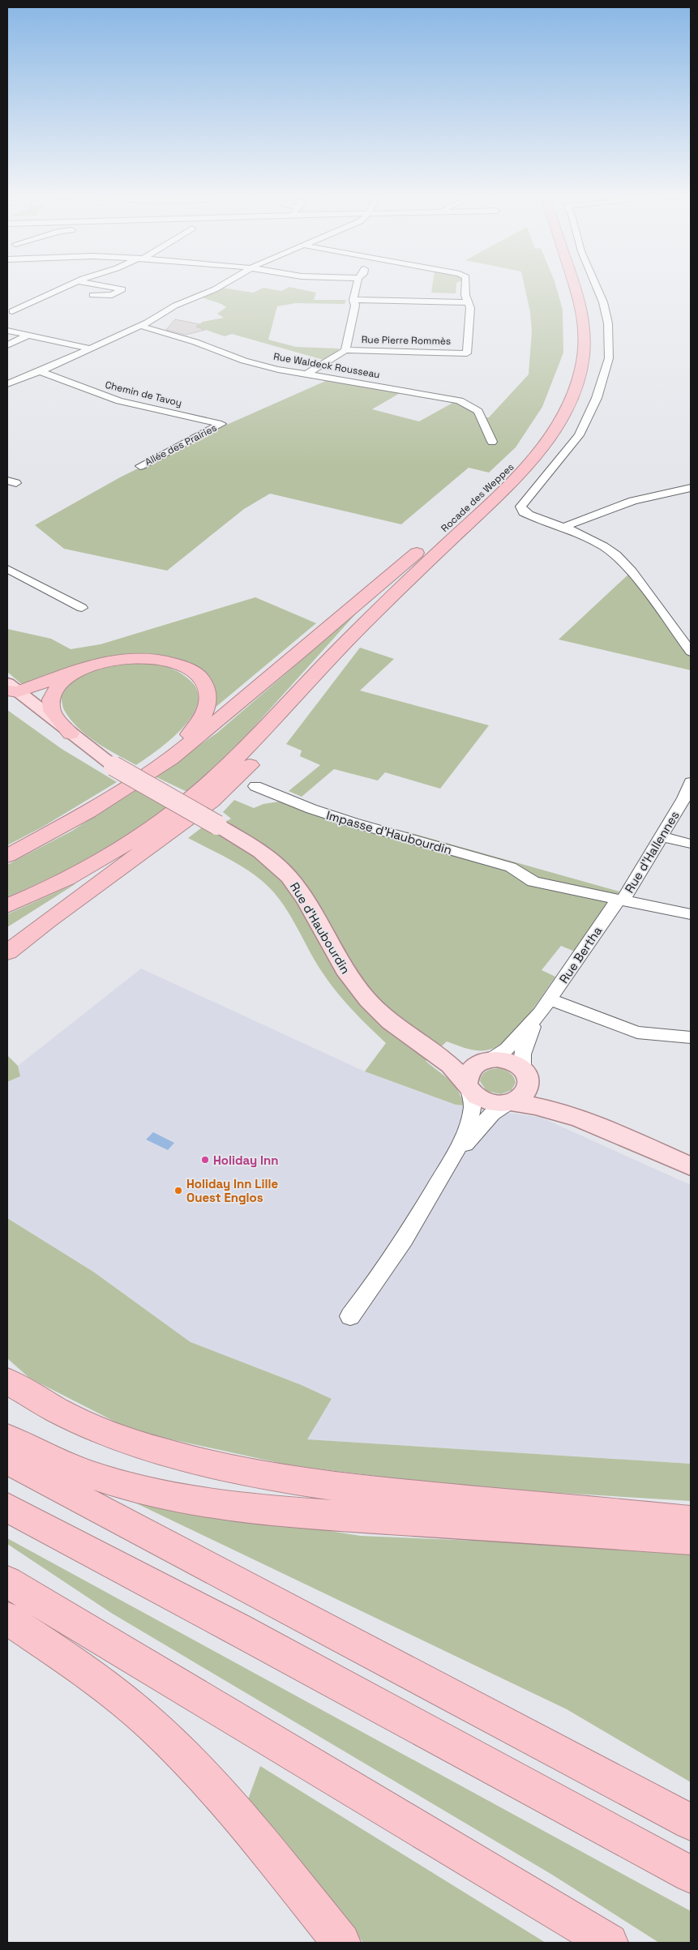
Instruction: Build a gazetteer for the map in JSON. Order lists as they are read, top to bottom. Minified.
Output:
{"streets":{"highway":["Rocade des Weppes"],"main road":["Rue d'Haubourdin"],"street":["Rue Pierre Rommès","Rue Waldeck Rousseau","Chemin de Tavoy","Allée des Prairies","Impasse d'Haubourdin","Rue d'Hallennes","Rue Bertha"]},"crossings":[["Rue Pierre Rommès","Rue Waldeck Rousseau"],["Chemin de Tavoy","Allée des Prairies"],["Impasse d'Haubourdin","Rue d'Hallennes"],["Impasse d'Haubourdin","Rue Bertha"],["Rue d'Hallennes","Rue Bertha"]],"places":["Holiday Inn","Holiday Inn Lille Ouest Englos"]}
